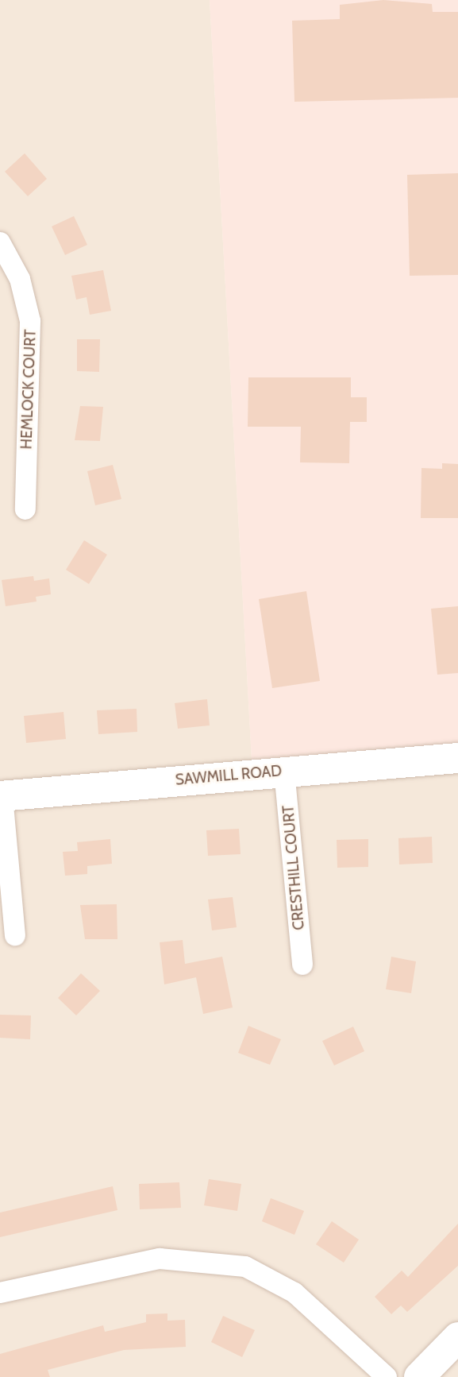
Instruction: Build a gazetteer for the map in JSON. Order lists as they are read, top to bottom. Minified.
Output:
{"streets":{"street":["HEMLOCK COURT","SAWMILL ROAD","CRESTHILL COURT"]},"crossings":[["SAWMILL ROAD","CRESTHILL COURT"]]}
